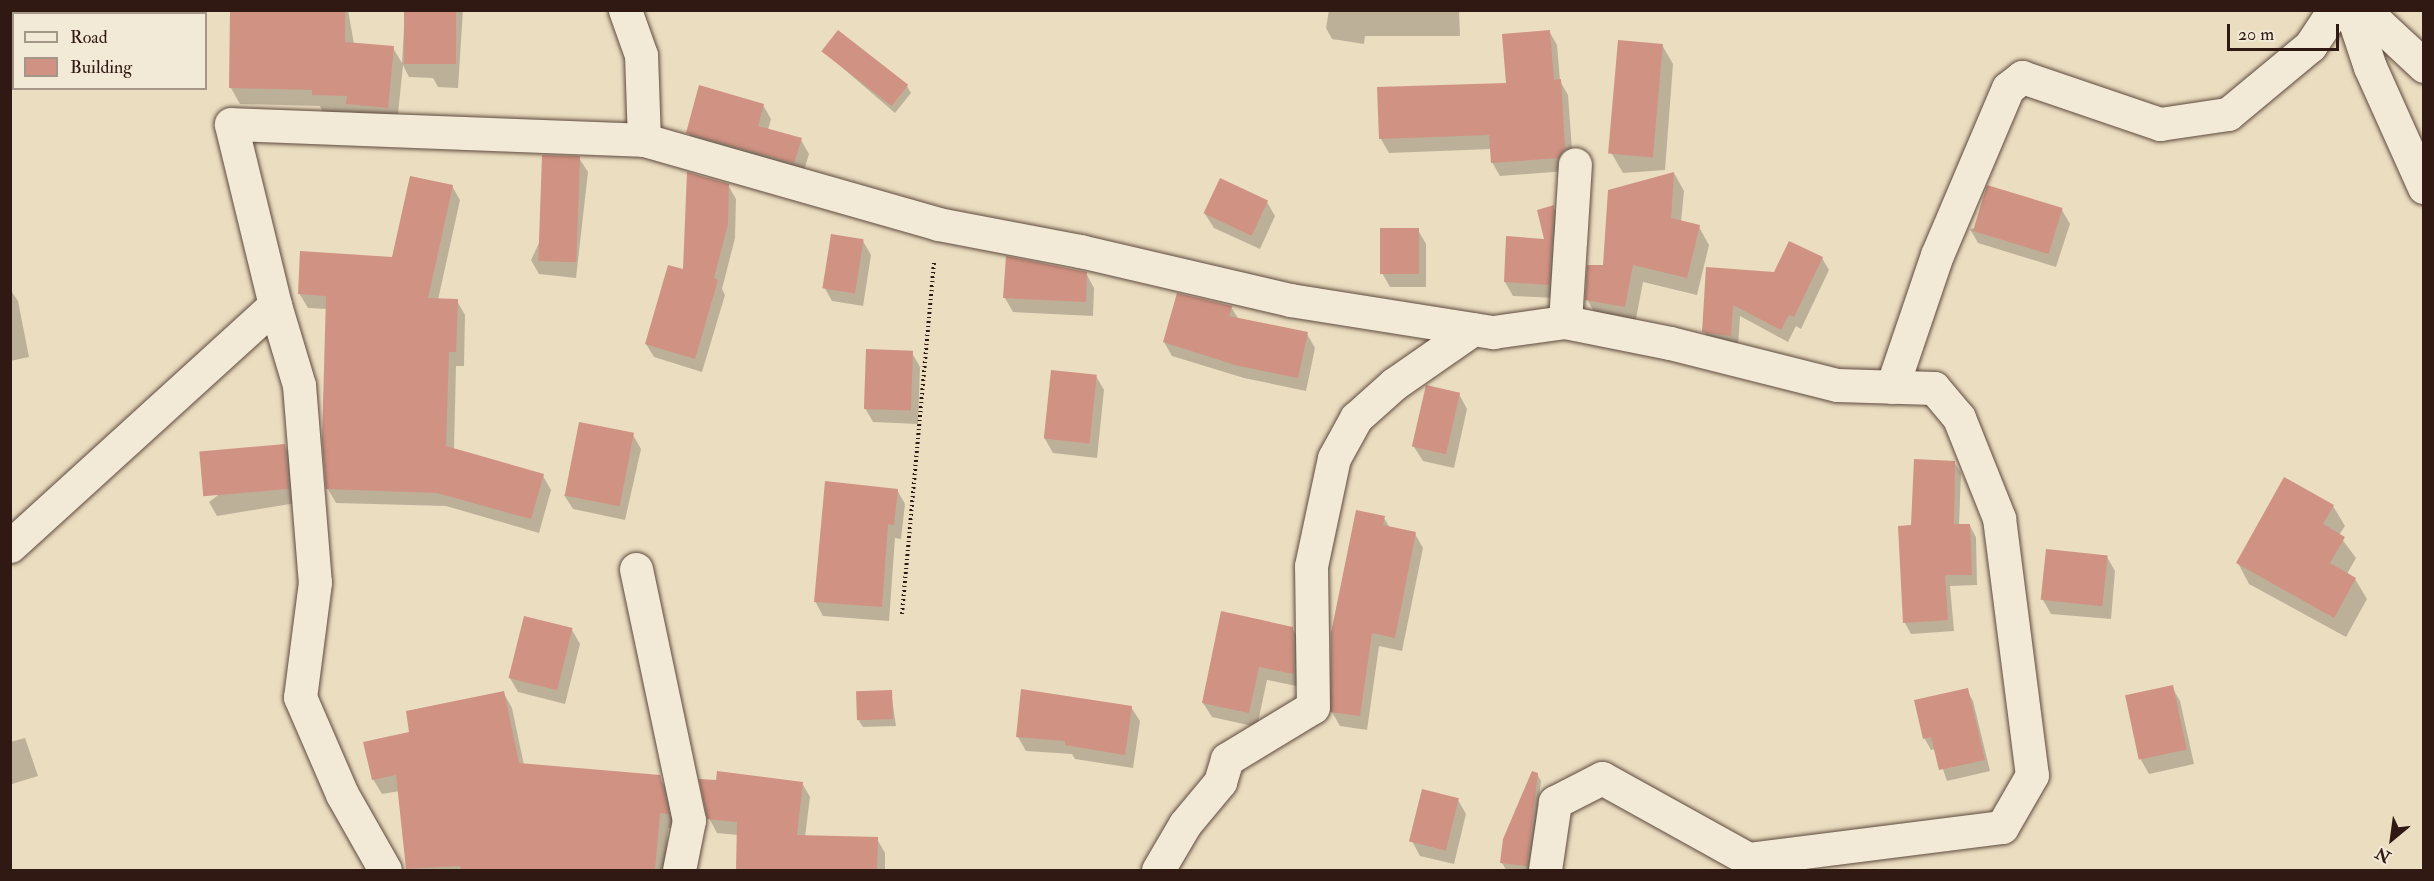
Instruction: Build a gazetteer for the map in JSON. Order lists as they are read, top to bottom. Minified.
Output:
{"legend":["Road","Building"],"scale_bar":"20 m","north":"bottom left"}
